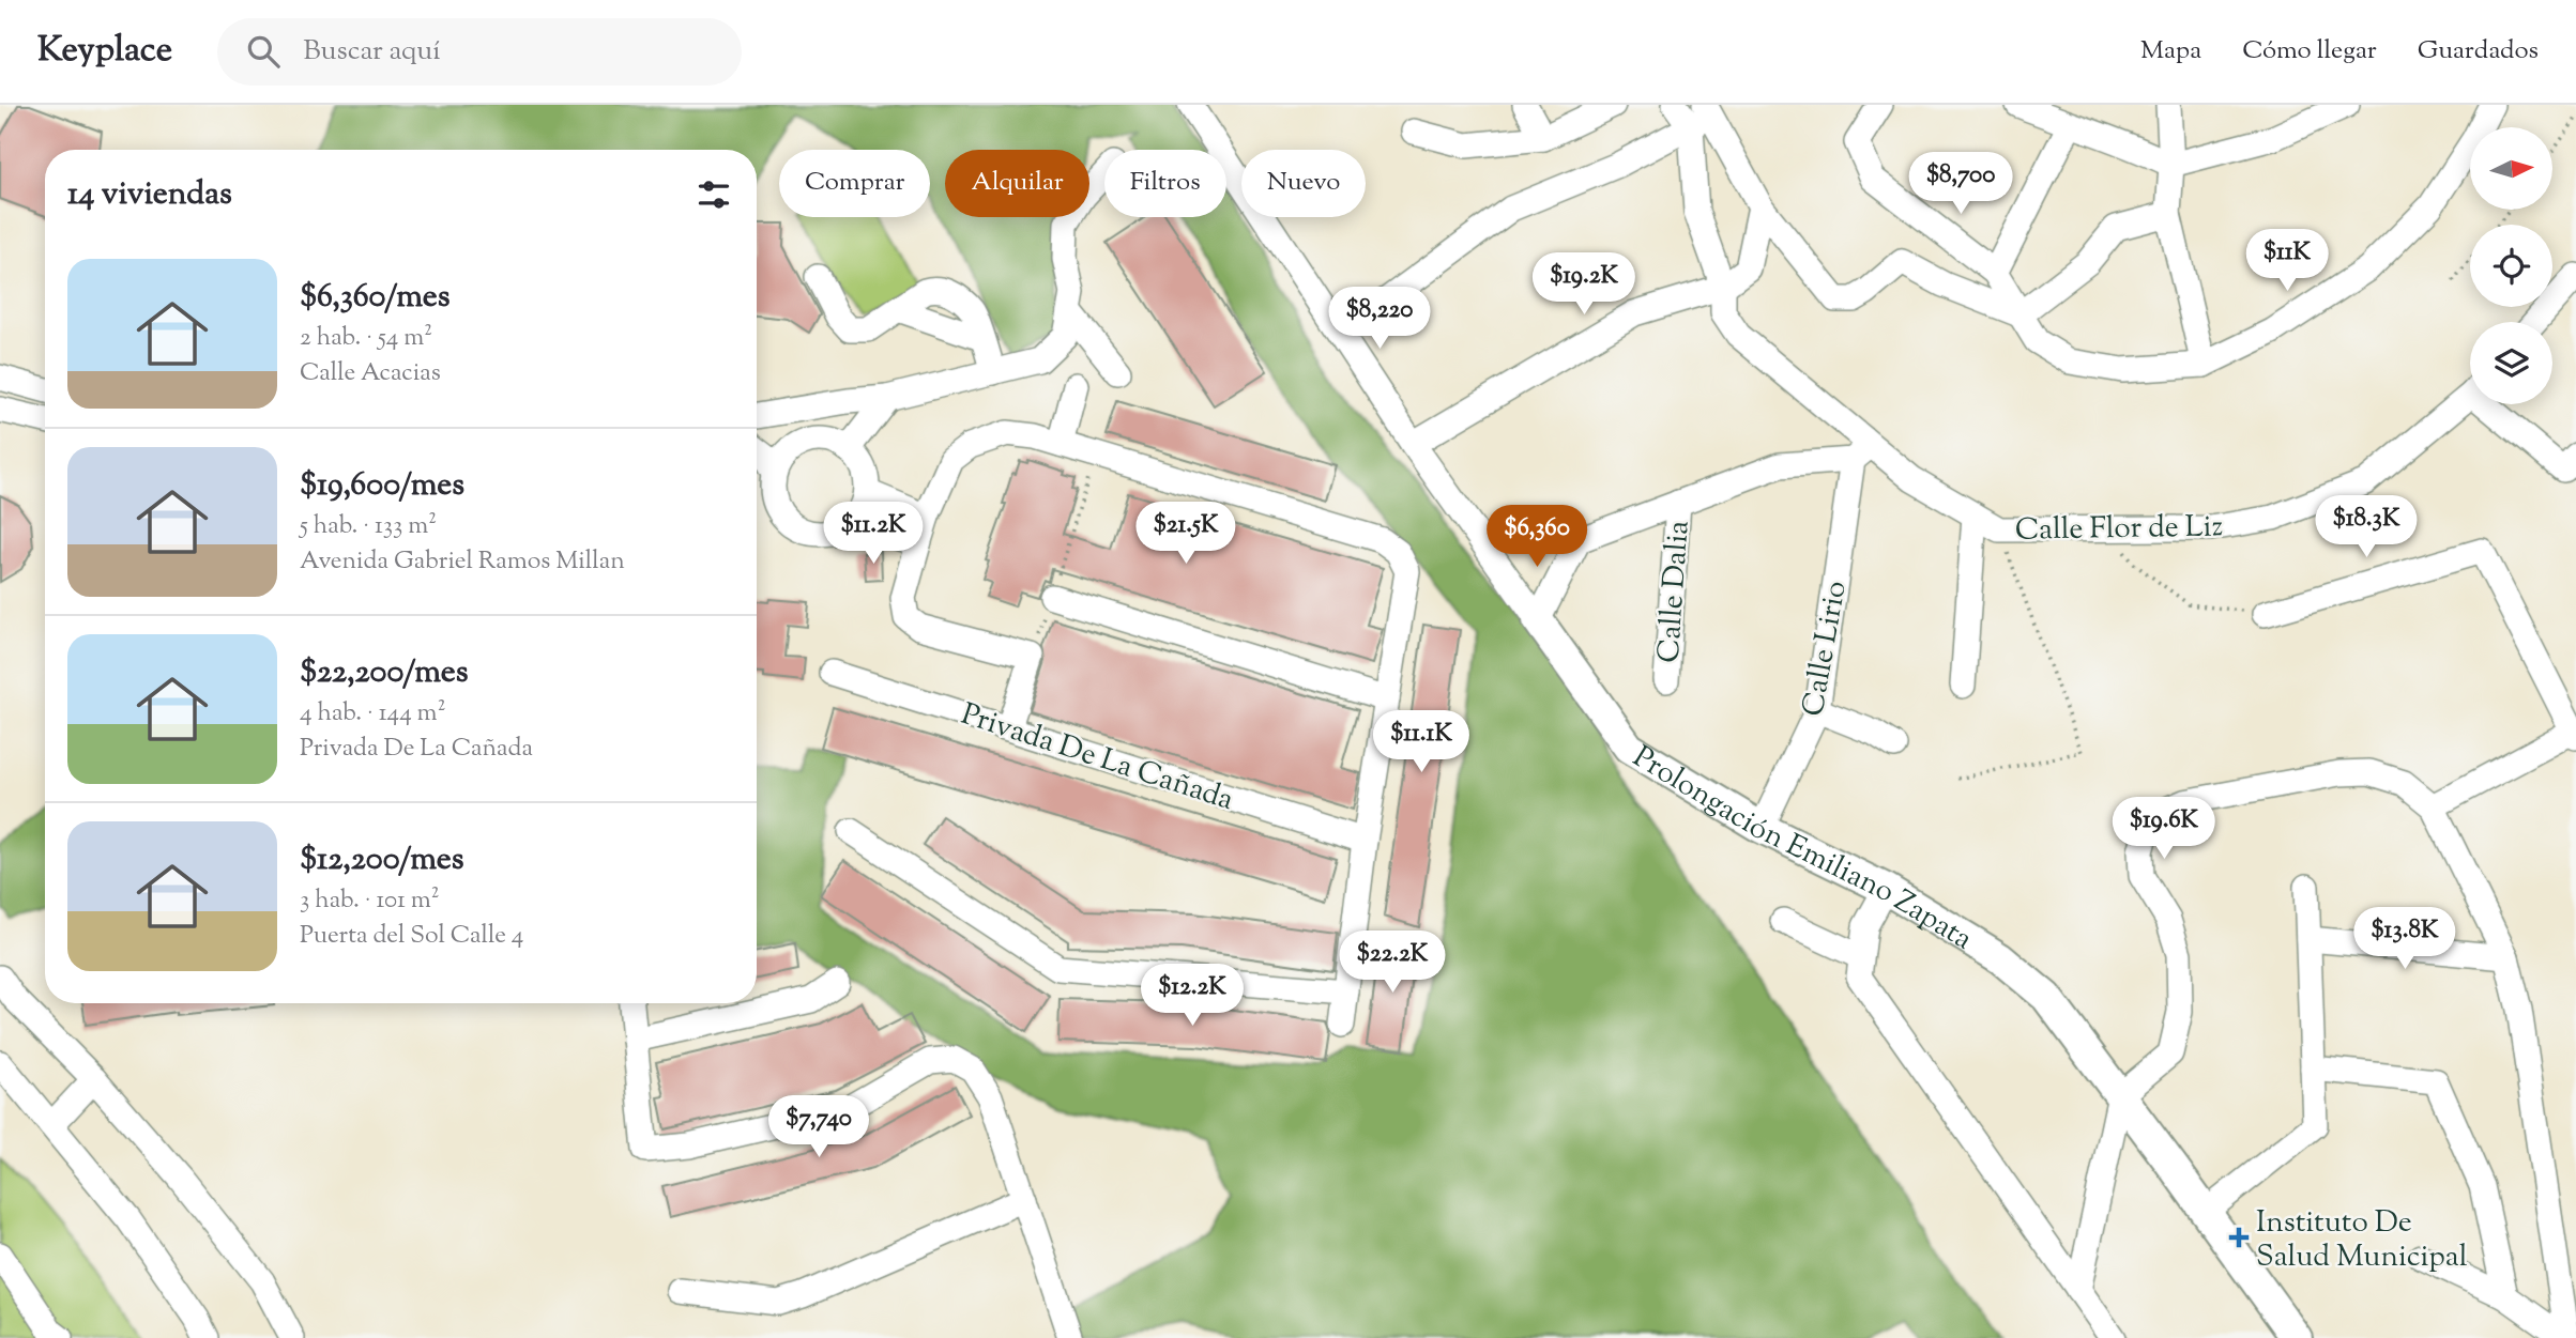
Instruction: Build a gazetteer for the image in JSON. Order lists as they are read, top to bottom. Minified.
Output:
{"streets":{"main road":["Prolongación Emiliano Zapata"],"street":["Calle Flor de Liz","Calle Dalia","Calle Lirio","Privada De La Cañada"]},"crossings":[["Calle Flor de Liz","Calle Lirio"],["Calle Lirio","Prolongación Emiliano Zapata"]],"places":{"health":["Instituto De Salud Municipal"]},"north":"right","page":{"header":"Keyplace","search":"Buscar aquí","nav":["Mapa","Cómo llegar","Guardados"],"chip":["Comprar","Alquilar","Filtros","Nuevo"],"heading":"14 viviendas","price":["$8,700","$11K","$19.2K","$8,220","$18.3K","$11.2K","$21.5K","$6,360","$11.1K","$19.6K","$13.8K","$22.2K","$12.2K","$7,740"],"list":[{"name":"$6,360/mes","note":"2 hab. · 54 m² · Calle Acacias"},{"name":"$19,600/mes","note":"5 hab. · 133 m² · Avenida Gabriel Ramos Millan"},{"name":"$22,200/mes","note":"4 hab. · 144 m² · Privada De La Cañada"},{"name":"$12,200/mes","note":"3 hab. · 101 m² · Puerta del Sol Calle 4"}]}}
